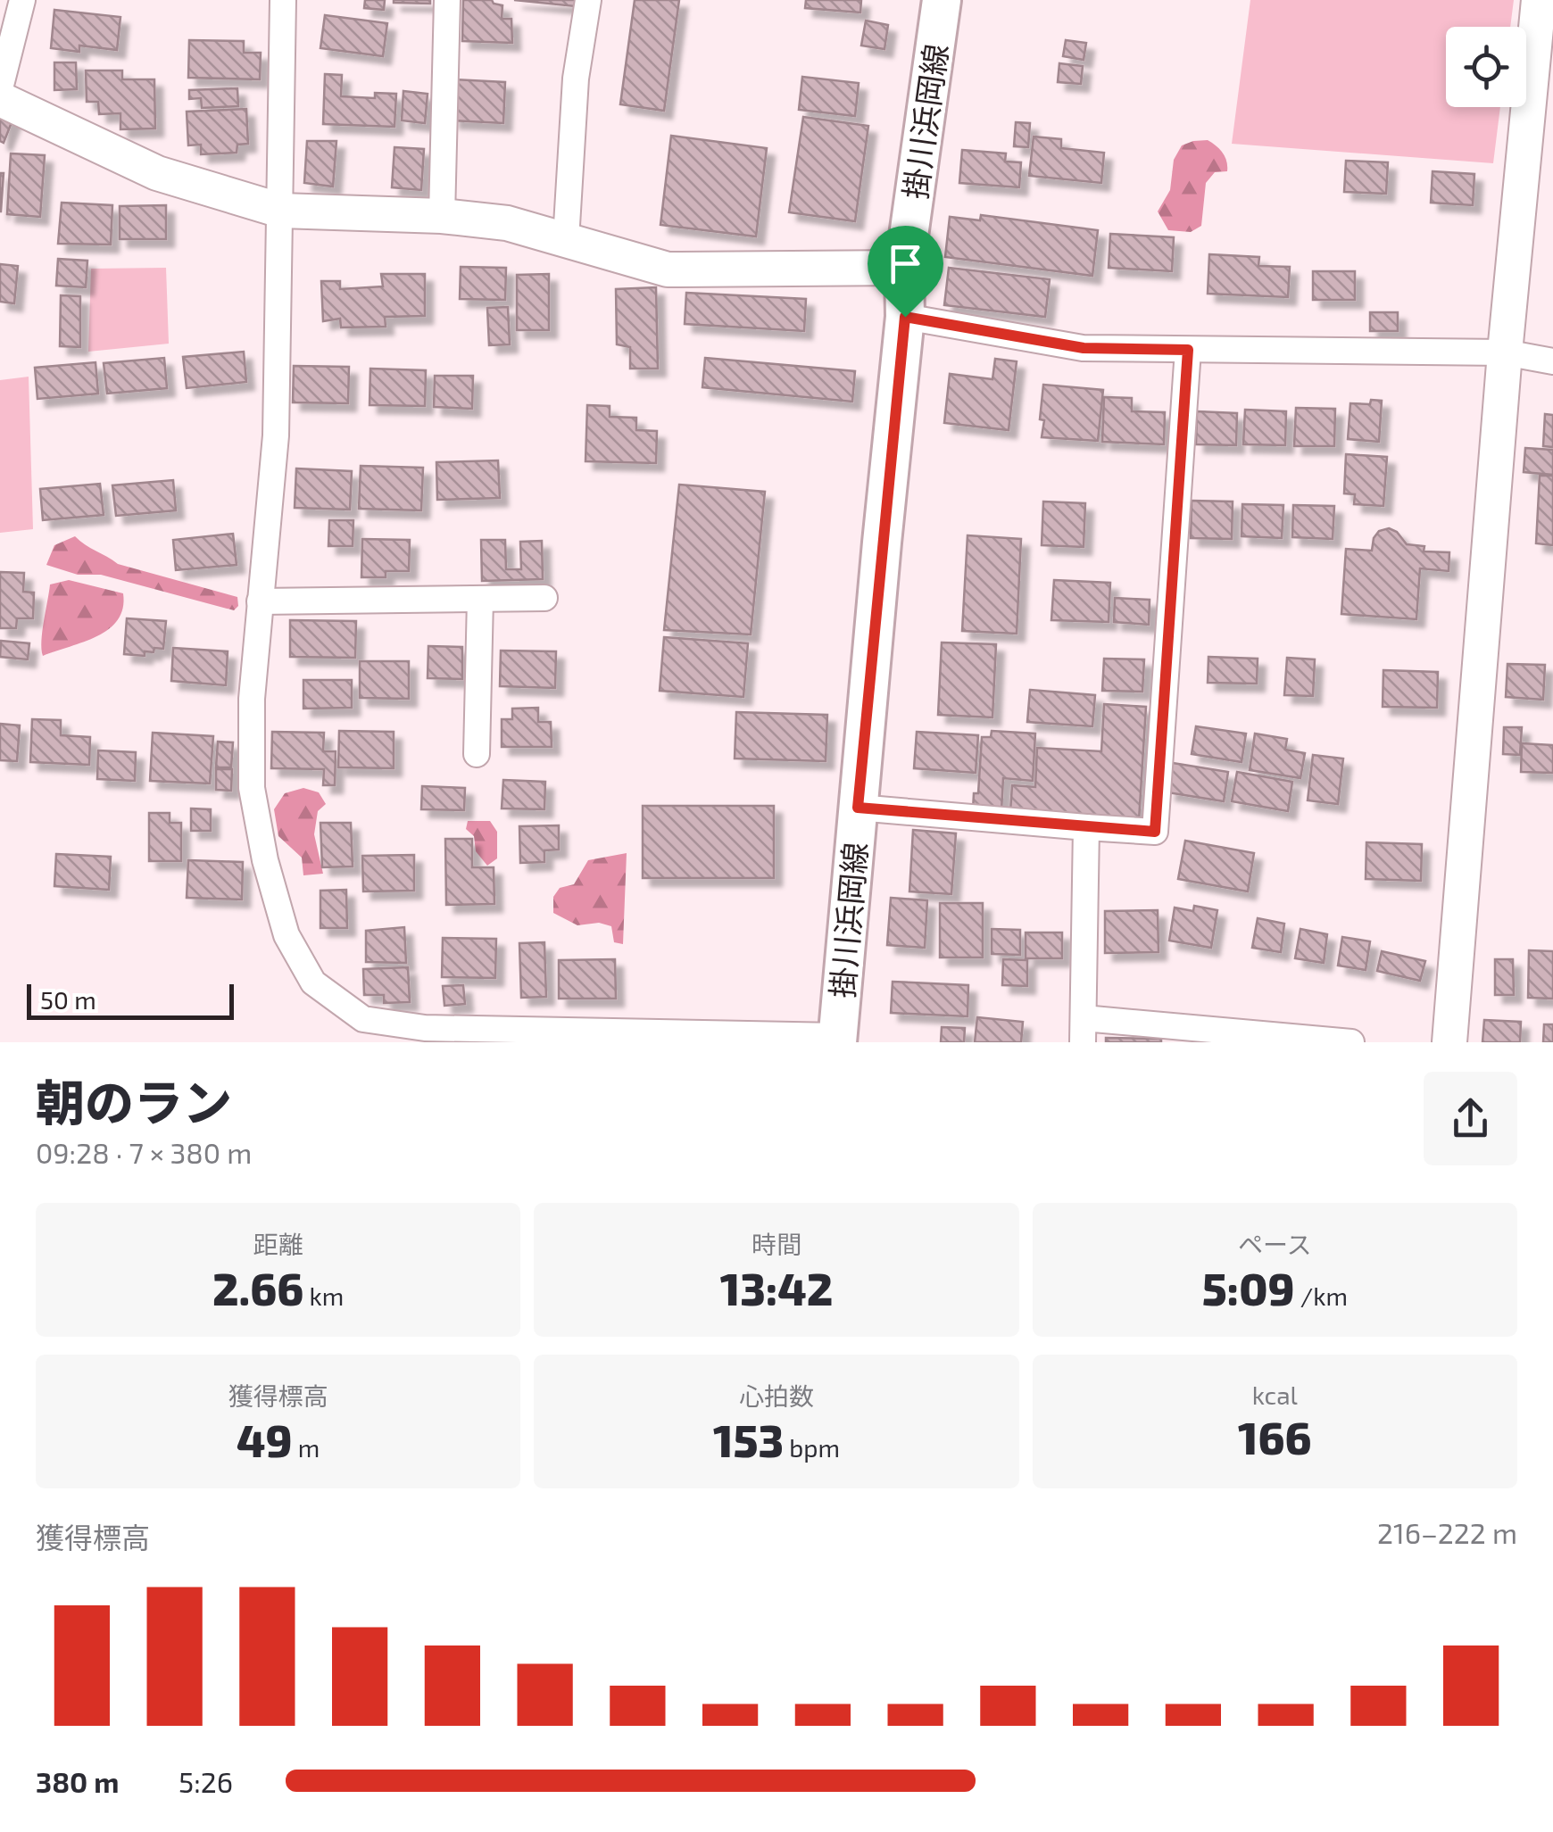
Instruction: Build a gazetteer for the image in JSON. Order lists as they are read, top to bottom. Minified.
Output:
{"streets":{"main road":["掛川浜岡線"]},"scale_bar":"50 m","page":{"scale":"50 m","heading":["朝のラン","09:28 · 7 × 380 m"],"stats":[["距離","2.66 km"],["時間","13:42"],["ペース","5:09 /km"],["獲得標高","49 m"],["心拍数","153 bpm"],["kcal","166"]],"chart":["獲得標高","216–222 m"],"list":[{"name":"380 m","note":"5:26"}]}}
